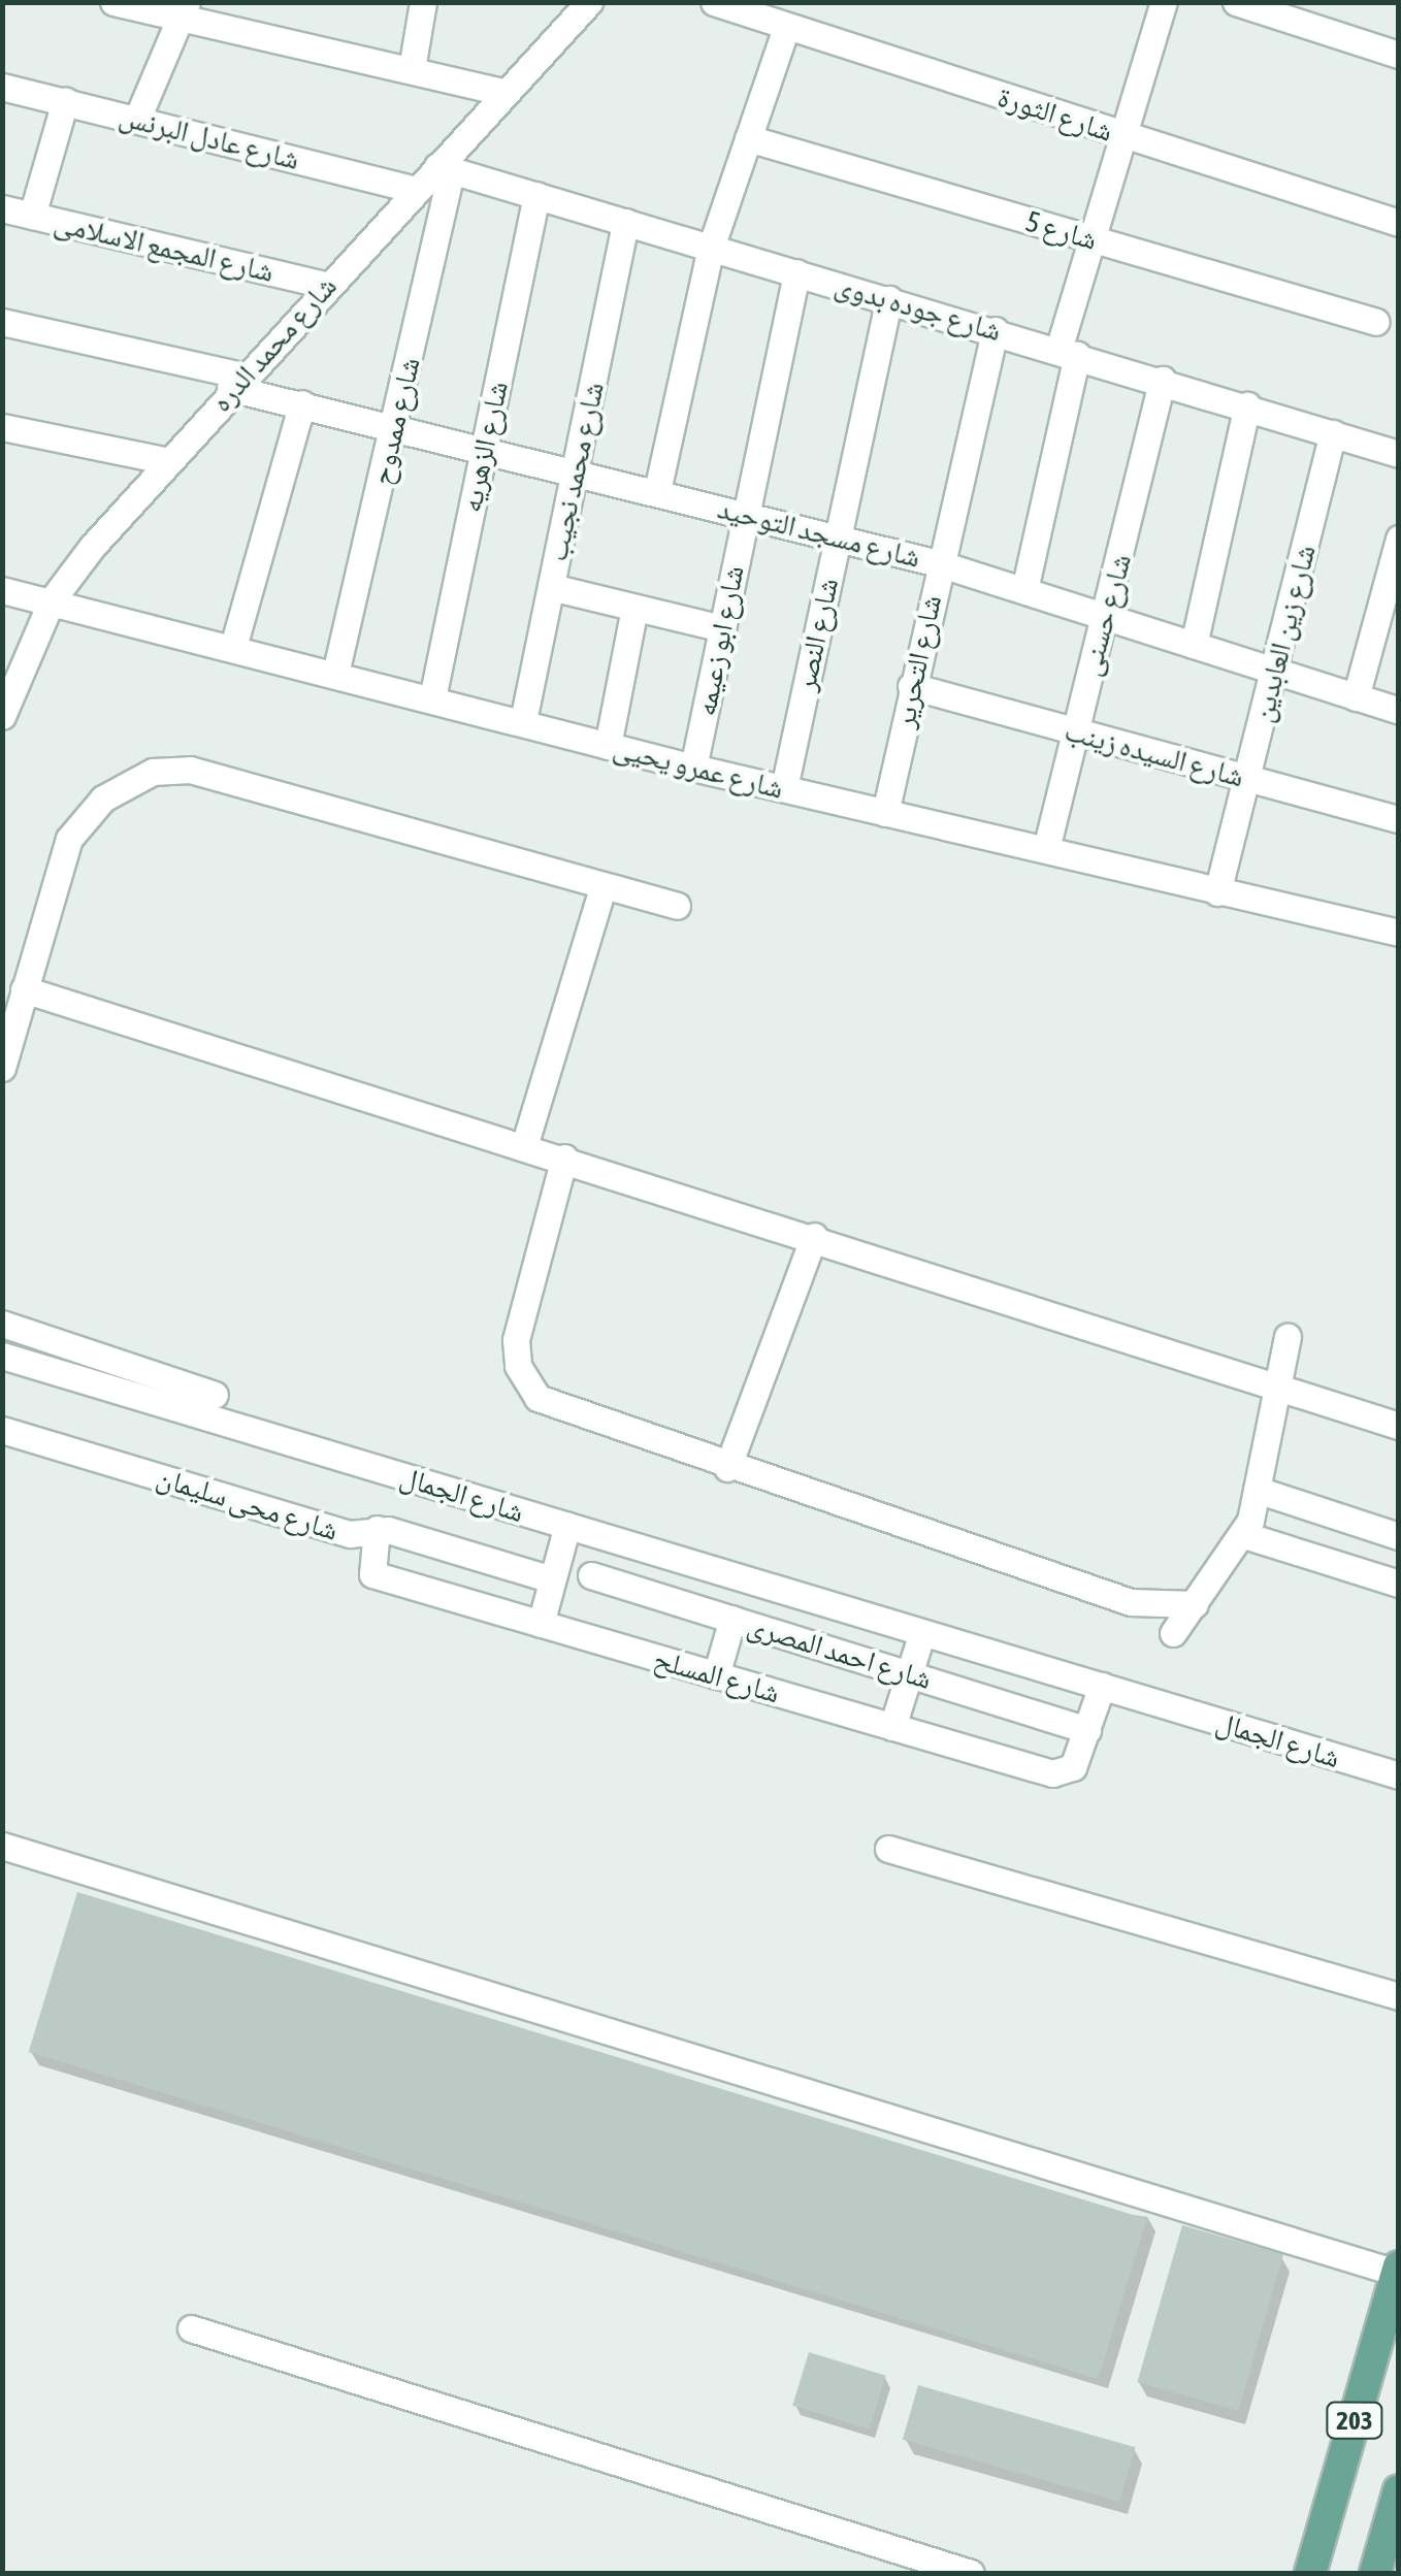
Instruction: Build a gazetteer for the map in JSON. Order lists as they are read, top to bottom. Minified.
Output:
{"streets":{"main road":["203"],"street":["شارع الثورة","شارع عادل البرنس","شارع 5","شارع المجمع الاسلامى","شارع جوده بدوى","شارع محمد الدره","شارع ممدوح","شارع الزهريه","شارع محمد نجيب","شارع مسجد التوحيد","شارع حسنى","شارع زين العابدين","شارع النصر","شارع ابو زعيمه","شارع التحرير","شارع السيده زينب","شارع عمرو يحيى","شارع الجمال","شارع محى سليمان","شارع احمد المصرى","شارع المسلح"]},"crossings":[["شارع عادل البرنس","شارع محمد الدره"],["شارع المجمع الاسلامى","شارع محمد الدره"],["شارع جوده بدوى","شارع محمد الدره"],["شارع جوده بدوى","شارع ممدوح"],["شارع جوده بدوى","شارع الزهريه"],["شارع جوده بدوى","شارع محمد نجيب"],["شارع جوده بدوى","شارع حسنى"],["شارع جوده بدوى","شارع زين العابدين"],["شارع جوده بدوى","شارع النصر"],["شارع جوده بدوى","شارع ابو زعيمه"],["شارع جوده بدوى","شارع التحرير"],["شارع محمد الدره","شارع ممدوح"],["شارع محمد الدره","شارع مسجد التوحيد"],["شارع محمد الدره","شارع عمرو يحيى"],["شارع ممدوح","شارع مسجد التوحيد"],["شارع ممدوح","شارع عمرو يحيى"],["شارع الزهريه","شارع مسجد التوحيد"],["شارع الزهريه","شارع عمرو يحيى"],["شارع محمد نجيب","شارع مسجد التوحيد"],["شارع محمد نجيب","شارع عمرو يحيى"],["شارع مسجد التوحيد","شارع حسنى"],["شارع مسجد التوحيد","شارع زين العابدين"],["شارع مسجد التوحيد","شارع النصر"],["شارع مسجد التوحيد","شارع ابو زعيمه"],["شارع مسجد التوحيد","شارع التحرير"],["شارع حسنى","شارع السيده زينب"],["شارع حسنى","شارع عمرو يحيى"],["شارع زين العابدين","شارع السيده زينب"],["شارع زين العابدين","شارع عمرو يحيى"],["شارع النصر","شارع عمرو يحيى"],["شارع ابو زعيمه","شارع عمرو يحيى"],["شارع التحرير","شارع السيده زينب"],["شارع التحرير","شارع عمرو يحيى"],["شارع محى سليمان","شارع المسلح"],["شارع احمد المصرى","شارع المسلح"]]}
